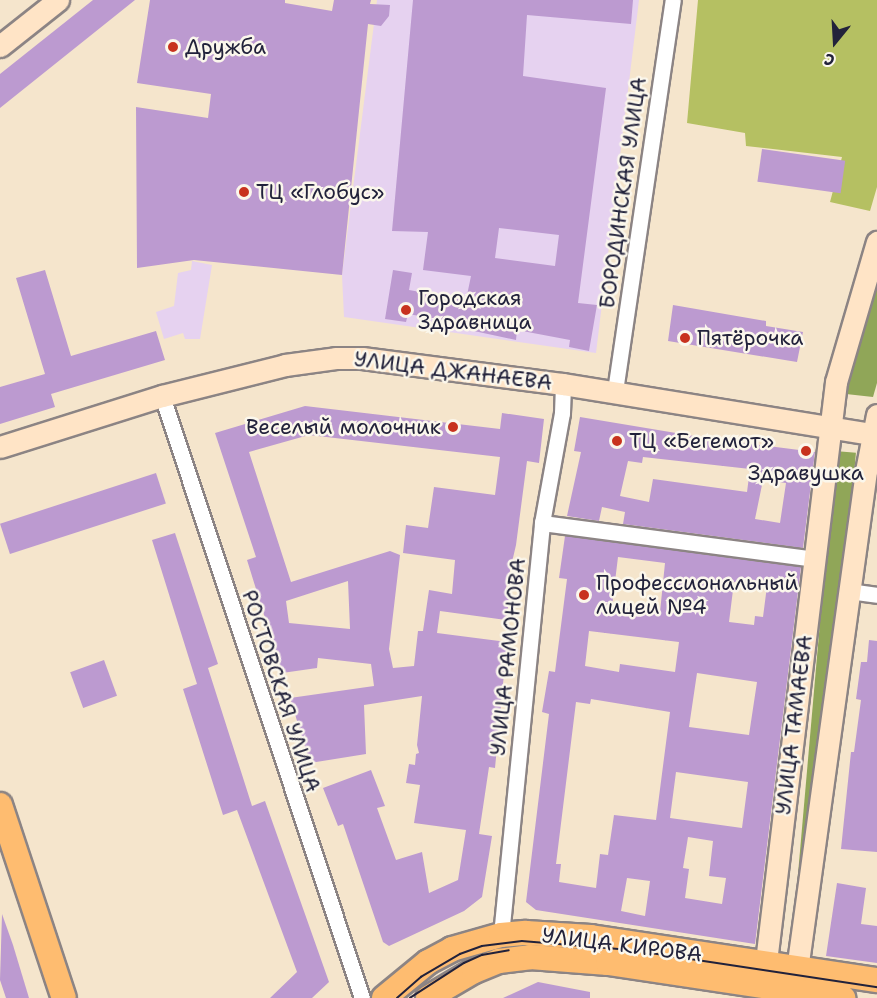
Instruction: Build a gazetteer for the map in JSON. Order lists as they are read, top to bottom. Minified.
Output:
{"streets":{"main road":["УЛИЦА ДЖАНАЕВА","УЛИЦА ТАМАЕВА","УЛИЦА КИРОВА"],"street":["БОРОДИНСКАЯ УЛИЦА","УЛИЦА РАМОНОВА","РОСТОВСКАЯ УЛИЦА"]},"crossings":[["БОРОДИНСКАЯ УЛИЦА","УЛИЦА ДЖАНАЕВА"],["УЛИЦА ДЖАНАЕВА","УЛИЦА РАМОНОВА"],["УЛИЦА ДЖАНАЕВА","РОСТОВСКАЯ УЛИЦА"],["УЛИЦА ДЖАНАЕВА","УЛИЦА ТАМАЕВА"],["УЛИЦА РАМОНОВА","УЛИЦА КИРОВА"],["УЛИЦА ТАМАЕВА","УЛИЦА КИРОВА"]],"places":["Дружба","ТЦ «Глобус»","Городская Здравница","Пятёрочка","Веселый молочник","ТЦ «Бегемот»","Здравушка","Профессиональный лицей №4"],"north":"bottom"}
